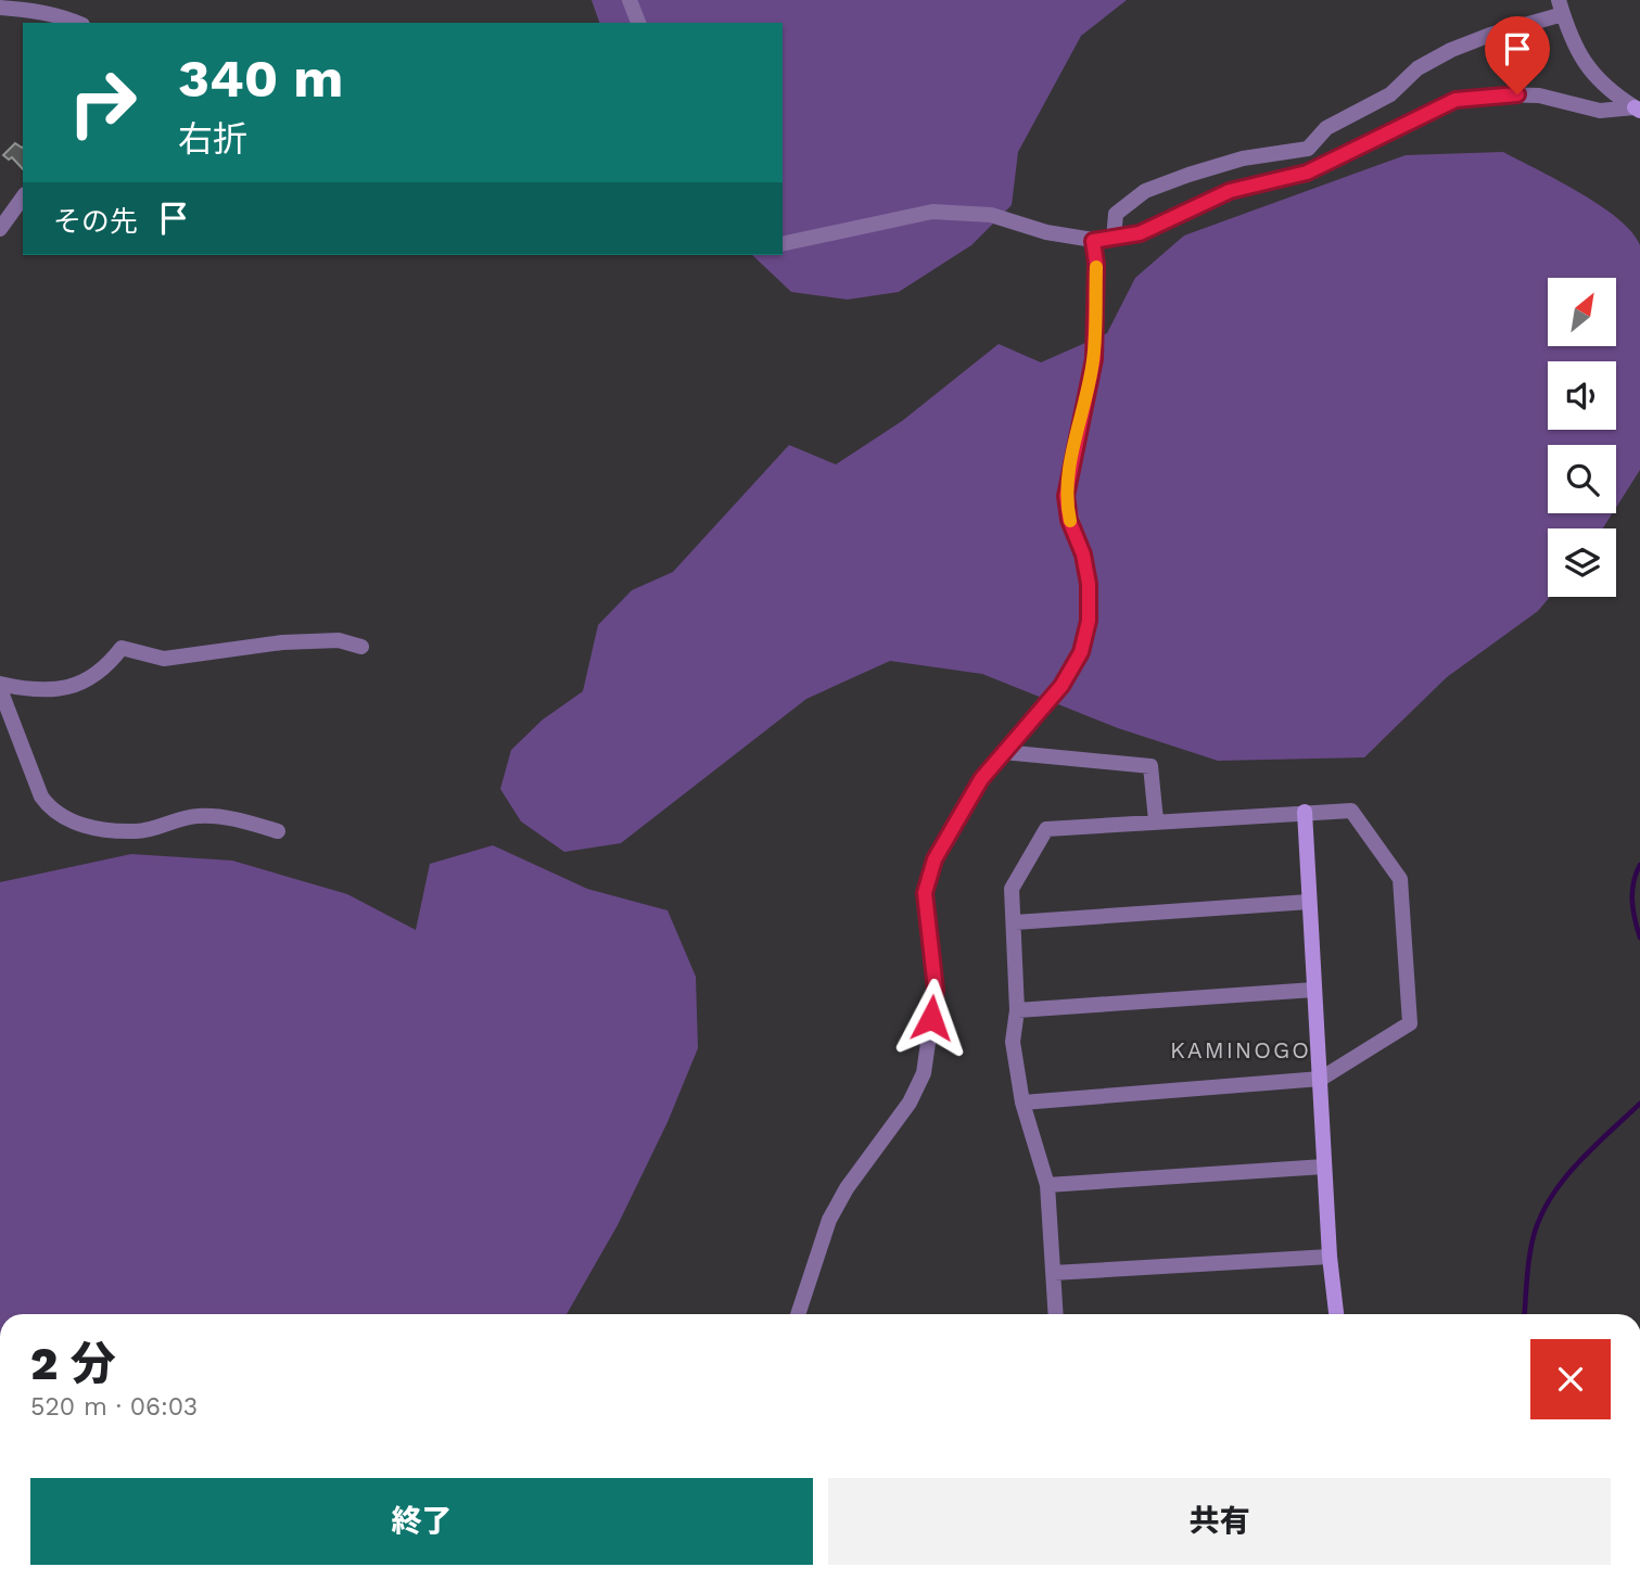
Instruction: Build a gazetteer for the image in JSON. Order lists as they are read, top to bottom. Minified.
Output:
{"districts":["KAMINOGO"],"north":"top right","page":{"turn":["340 m","右折"],"then":"その先","heading":["2 分","520 m · 06:03"],"buttons":["終了","共有"]}}
